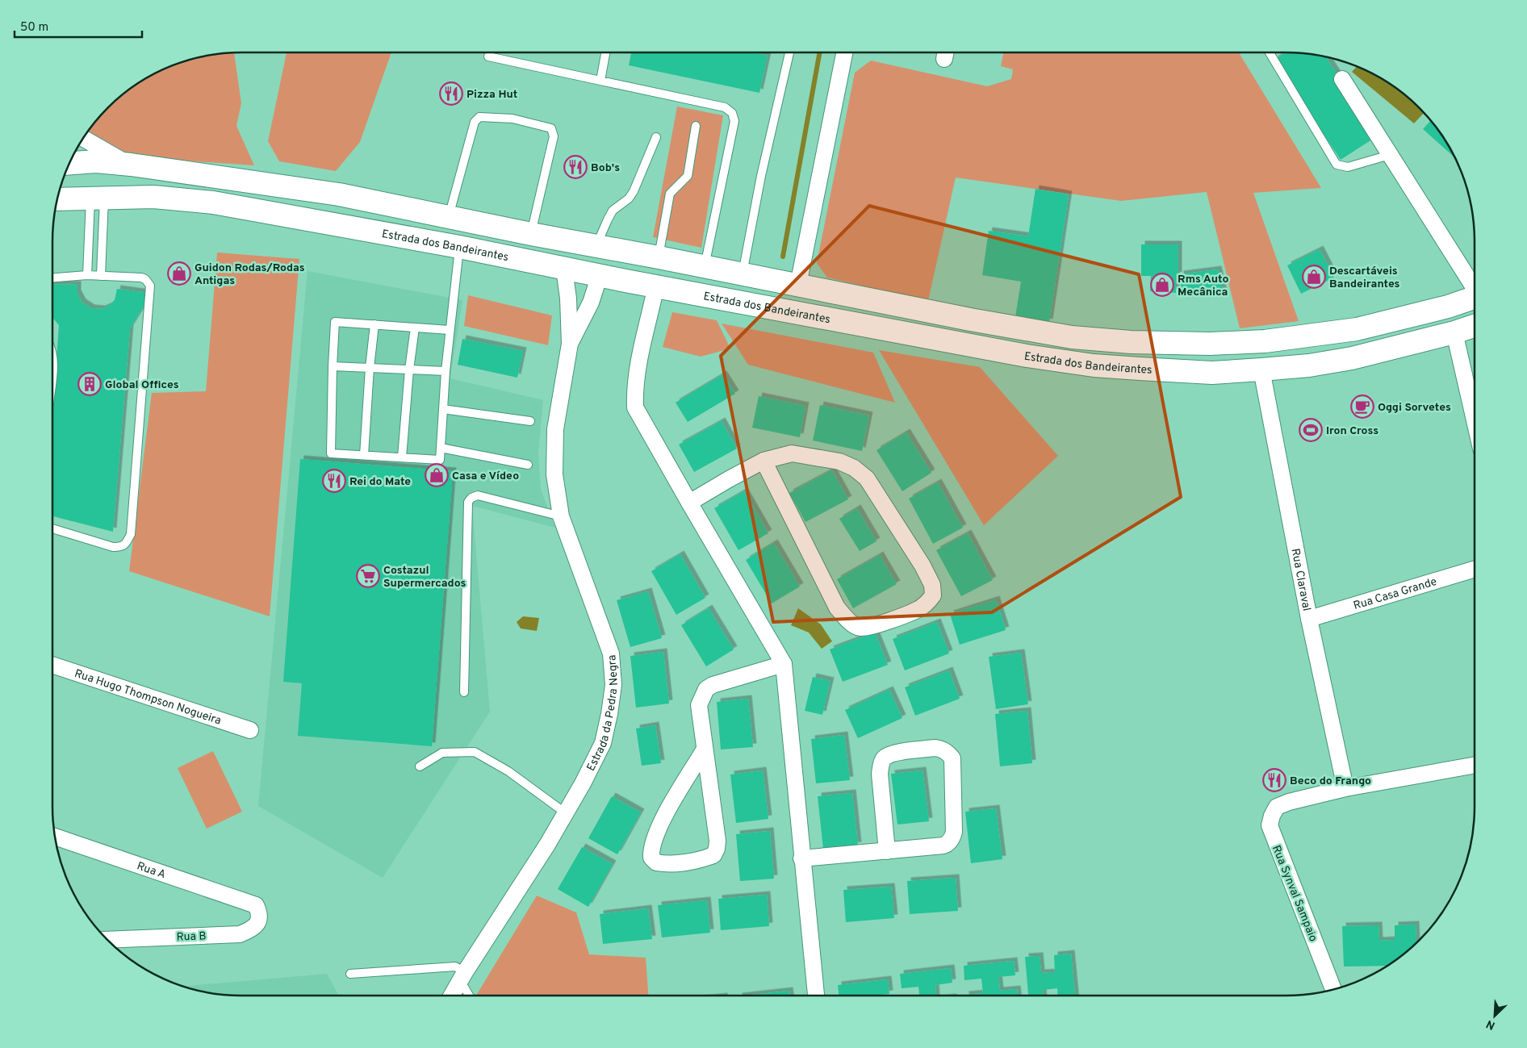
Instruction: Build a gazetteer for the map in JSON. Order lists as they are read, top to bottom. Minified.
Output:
{"streets":{"main road":["Estrada dos Bandeirantes"],"street":["Rua Claraval","Rua Casa Grande","Rua Hugo Thompson Nogueira","Estrada da Pedra Negra","Rua A","Rua Synval Sampaio","Rua B"]},"crossings":[["Estrada dos Bandeirantes","Rua Claraval"],["Estrada dos Bandeirantes","Estrada da Pedra Negra"],["Rua Claraval","Rua Casa Grande"],["Rua Claraval","Rua Synval Sampaio"],["Rua A","Rua B"]],"places":{"restaurant":["Pizza Hut","Bob's","Rei do Mate","Beco do Frango"],"shop":["Guidon Rodas/Rodas Antigas","Descartáveis Bandeirantes","Rms Auto Mecânica","Casa e Vídeo"],"building":["Global Offices"],"cafe":["Oggi Sorvetes"],"sports":["Iron Cross"],"supermarket":["Costazul Supermercados"]},"scale_bar":"50 m","north":"bottom left"}
